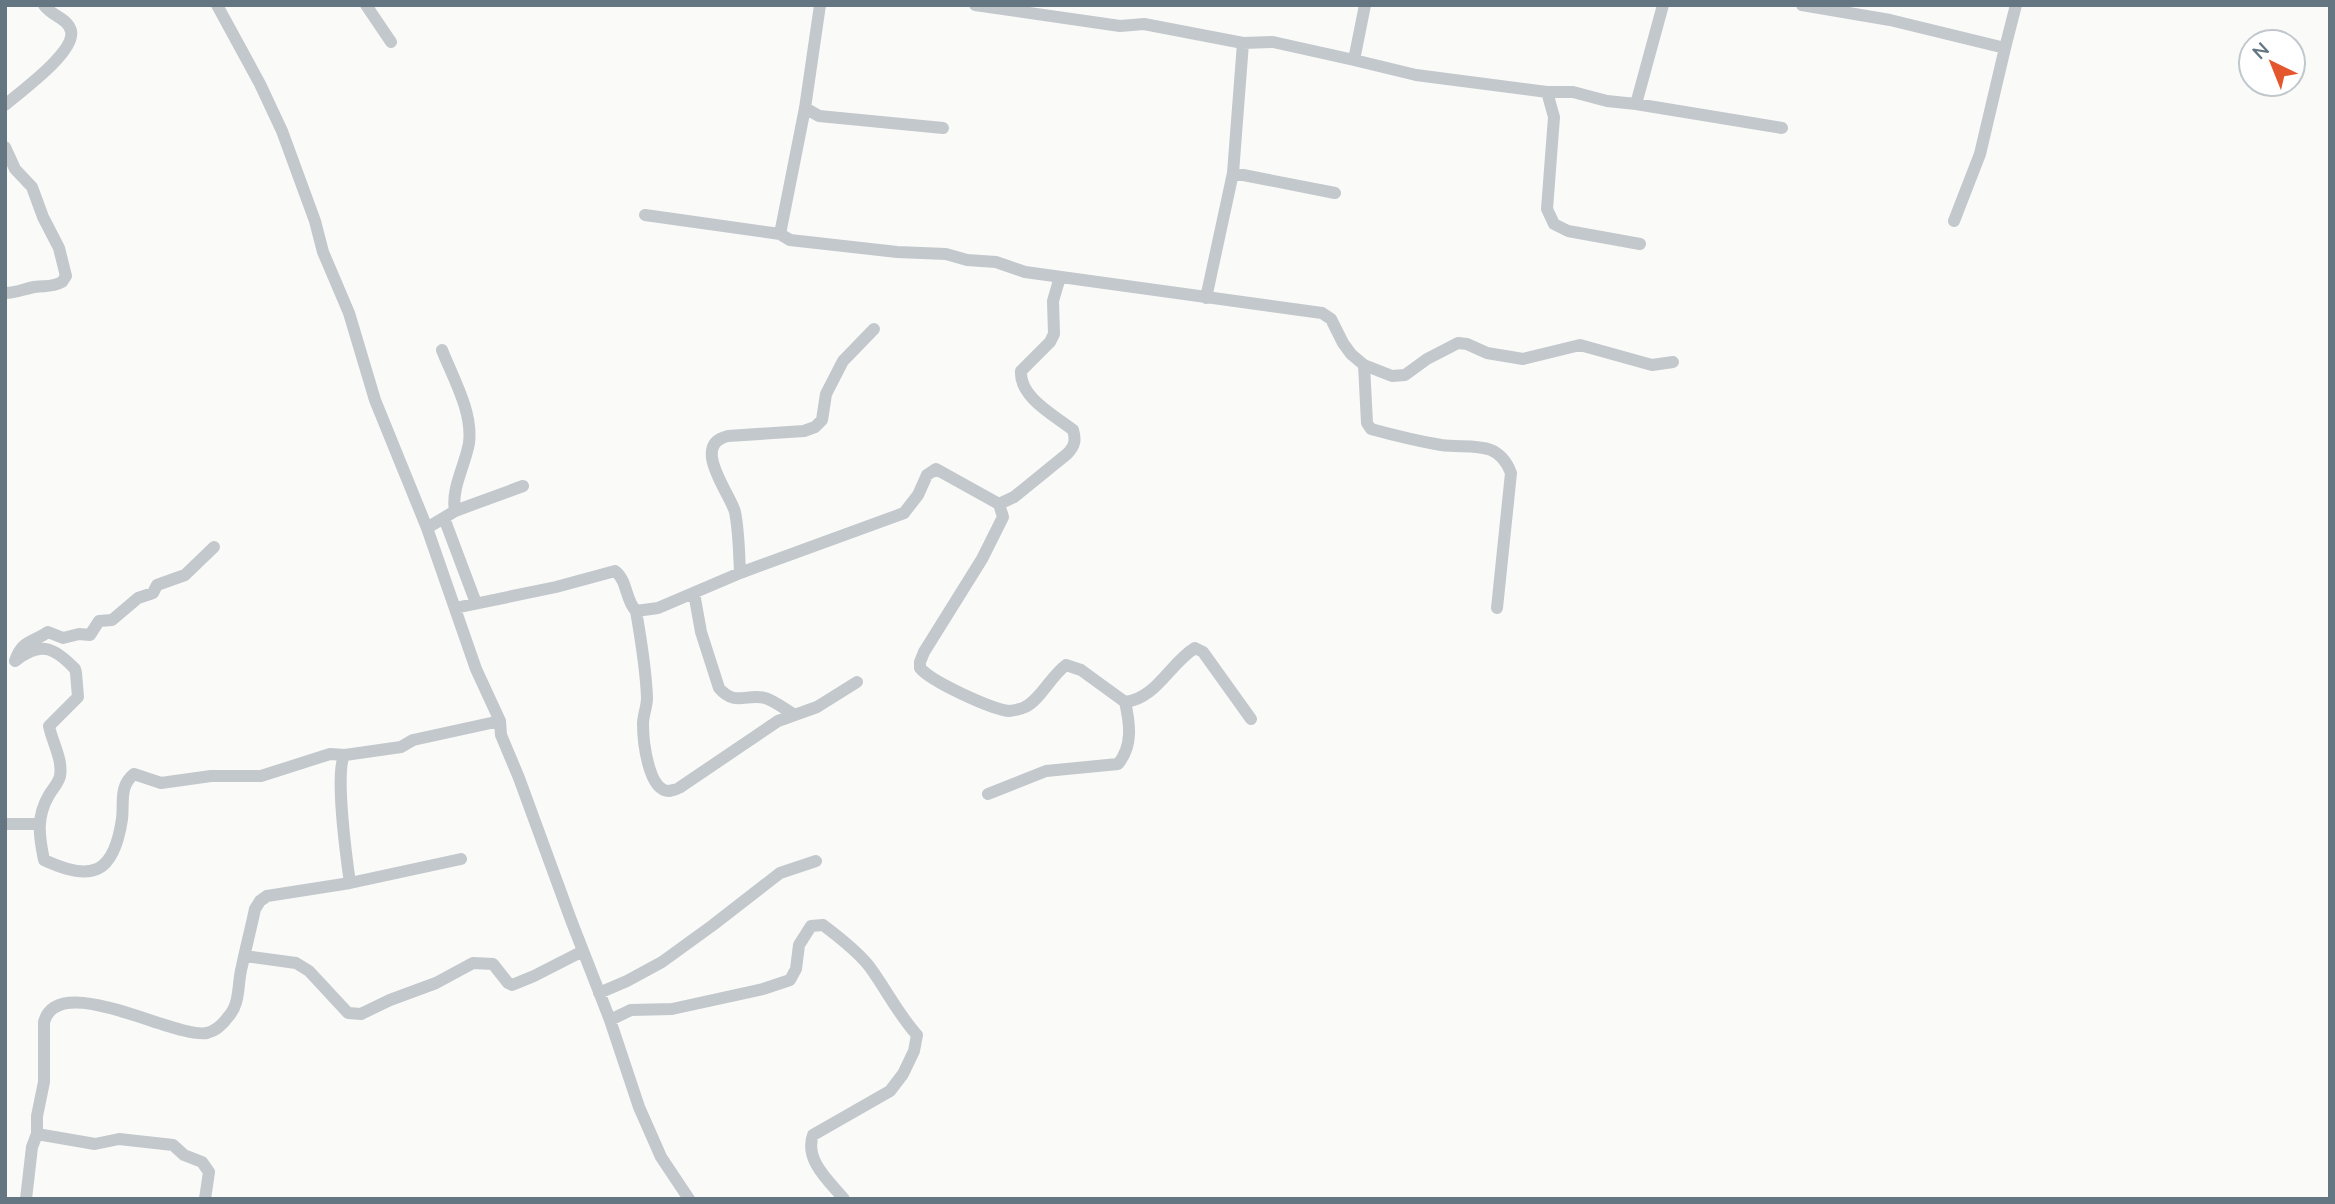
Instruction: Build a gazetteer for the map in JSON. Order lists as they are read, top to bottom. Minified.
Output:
{"north":"top left"}
